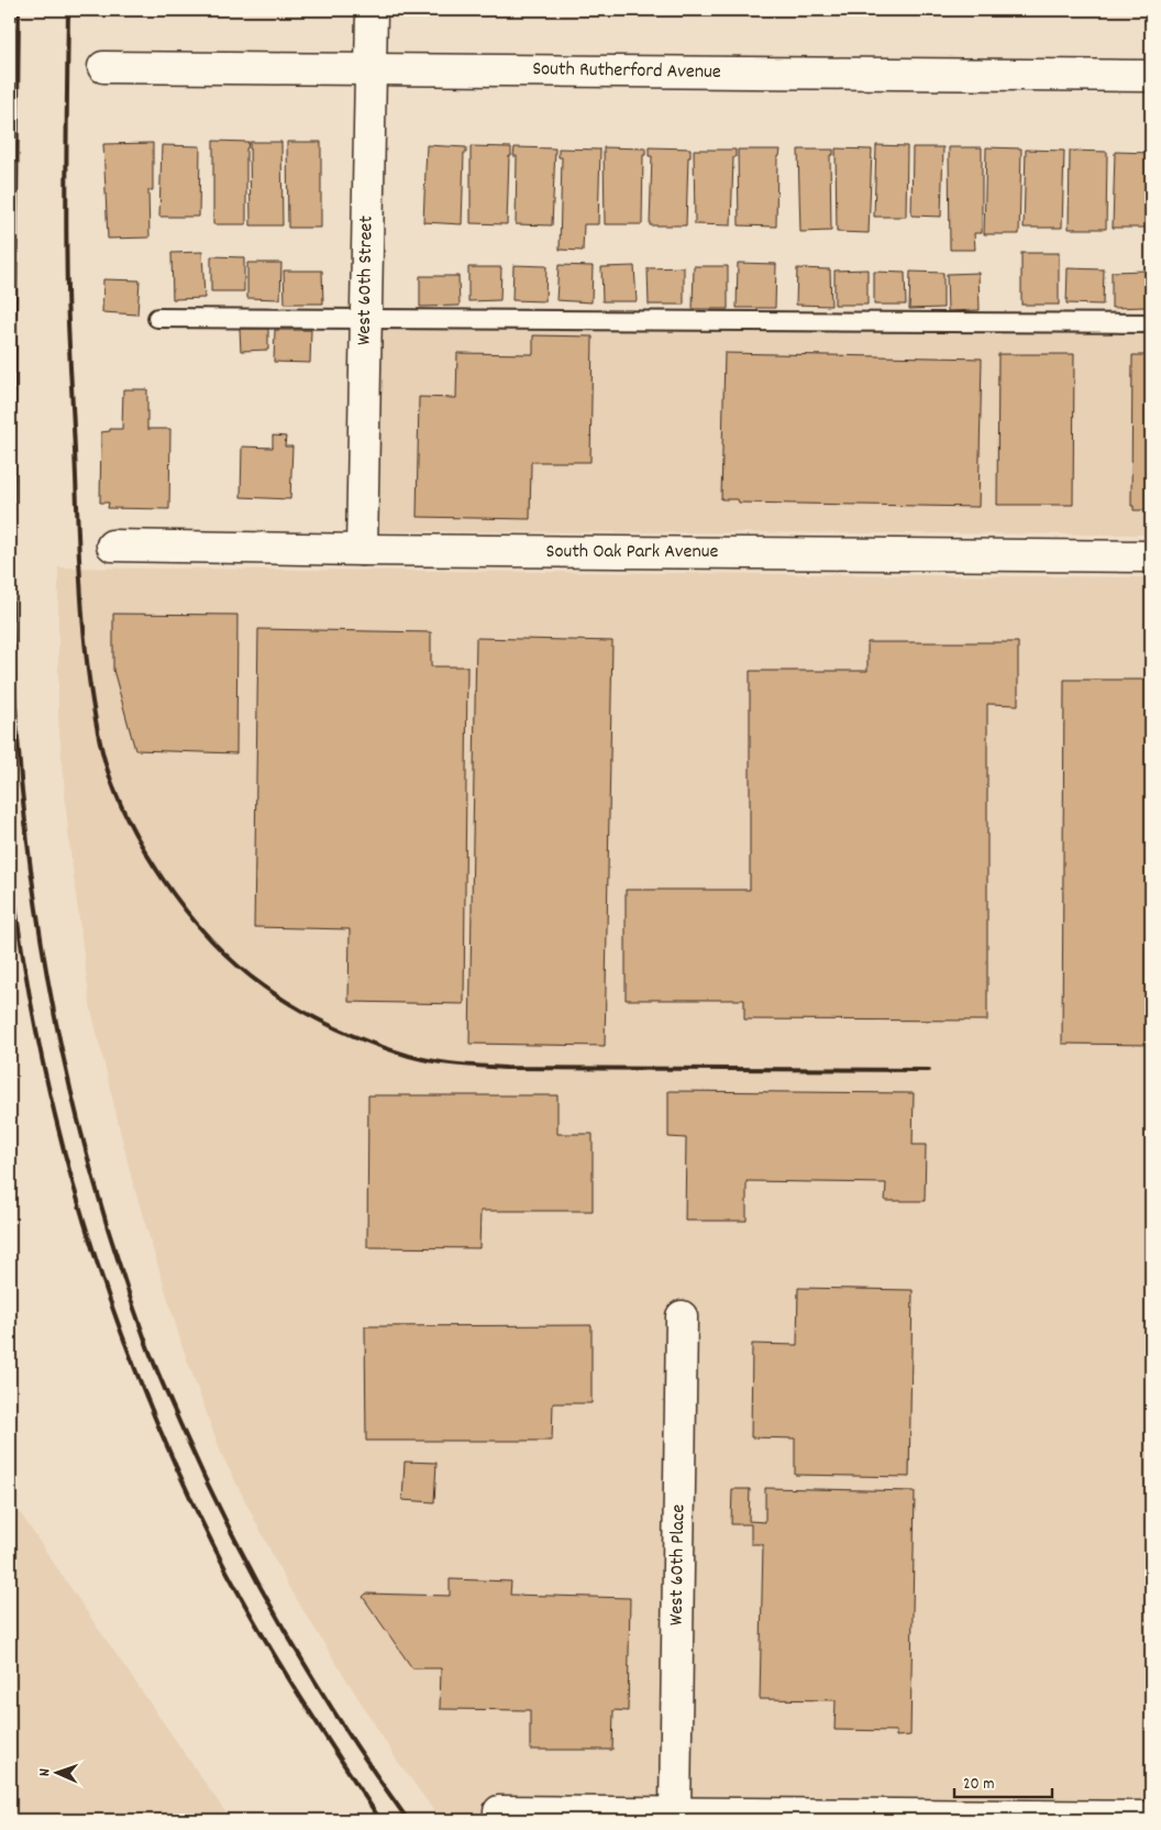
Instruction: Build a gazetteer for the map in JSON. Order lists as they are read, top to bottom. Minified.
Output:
{"streets":{"street":["South Rutherford Avenue","West 60th Street","South Oak Park Avenue","West 60th Place"]},"crossings":[["South Rutherford Avenue","West 60th Street"],["West 60th Street","South Oak Park Avenue"]],"scale_bar":"20 m","north":"left"}
